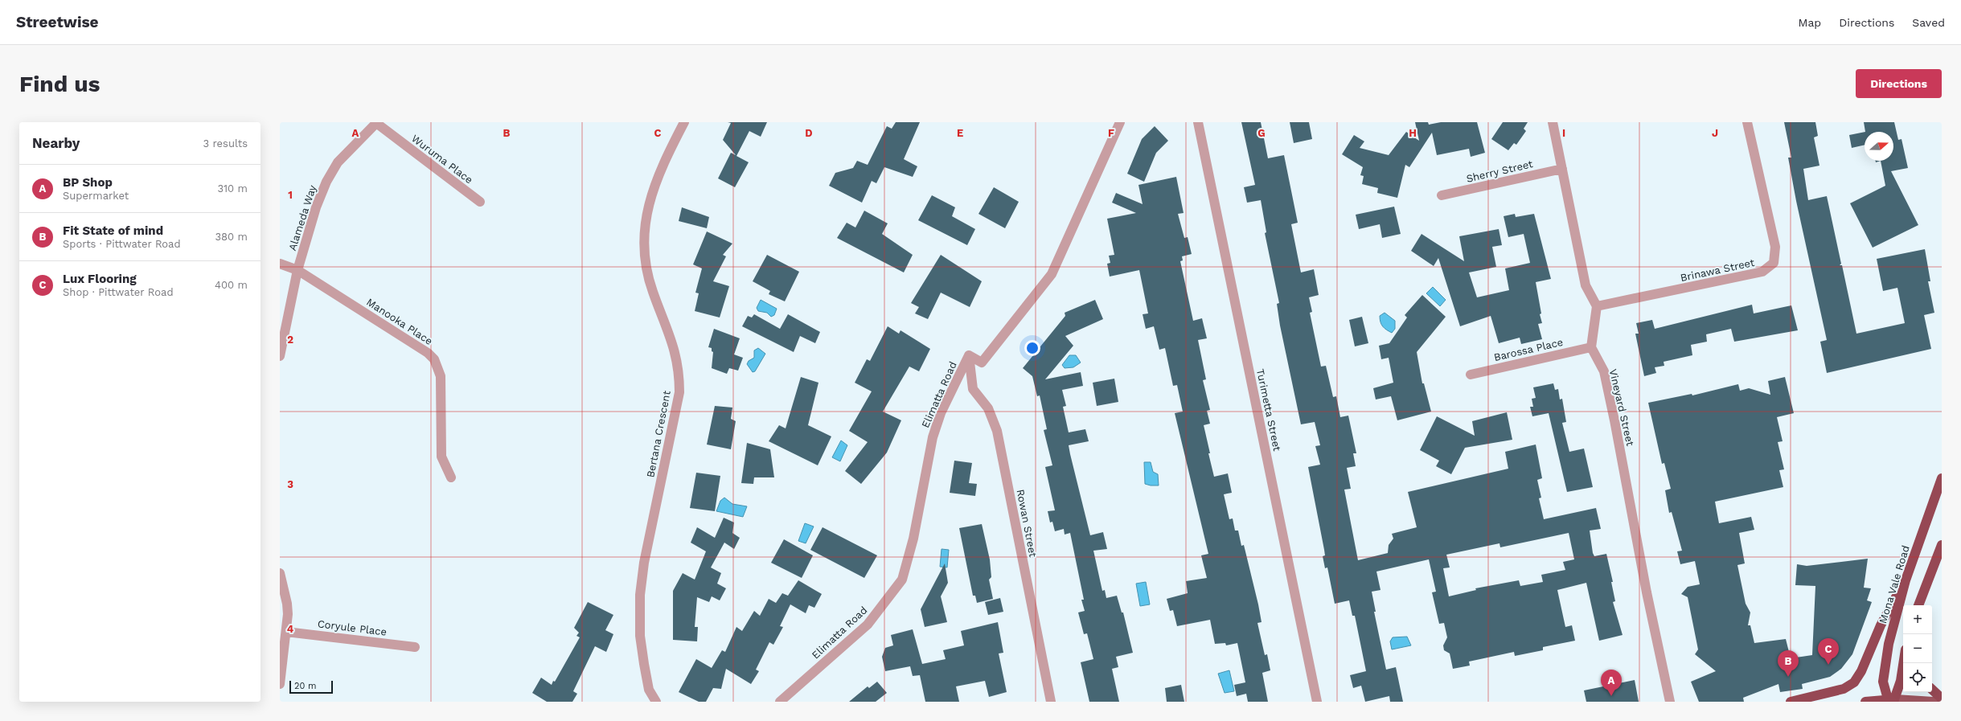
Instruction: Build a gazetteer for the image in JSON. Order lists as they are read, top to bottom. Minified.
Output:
{"streets":{"highway":["Mona Vale Road"],"street":["Wuruma Place","Sherry Street","Alameda Way","Brinawa Street","Manooka Place","Barossa Place","Elimatta Road","Vineyard Street","Turimetta Street","Bertana Crescent","Rowan Street","Coryule Place"]},"crossings":[["Wuruma Place","Alameda Way"],["Alameda Way","Manooka Place"],["Barossa Place","Vineyard Street"],["Elimatta Road","Rowan Street"]],"scale_bar":"20 m","north":"right","page":{"header":"Streetwise","nav":["Map","Directions","Saved"],"buttons":"Directions","title":"Find us","heading":["Nearby","3 results"],"list":[{"mark":"A","name":"BP Shop","note":"Supermarket","value":"310 m"},{"mark":"B","name":"Fit State of mind","note":"Sports · Pittwater Road","value":"380 m"},{"mark":"C","name":"Lux Flooring","note":"Shop · Pittwater Road","value":"400 m"}],"map_buttons":["+","−"],"pins":["C","B","A"],"scale":"20 m"},"grid":{"columns":["A","B","C","D","E","F","G","H","I","J"],"rows":["1","2","3","4"]}}
